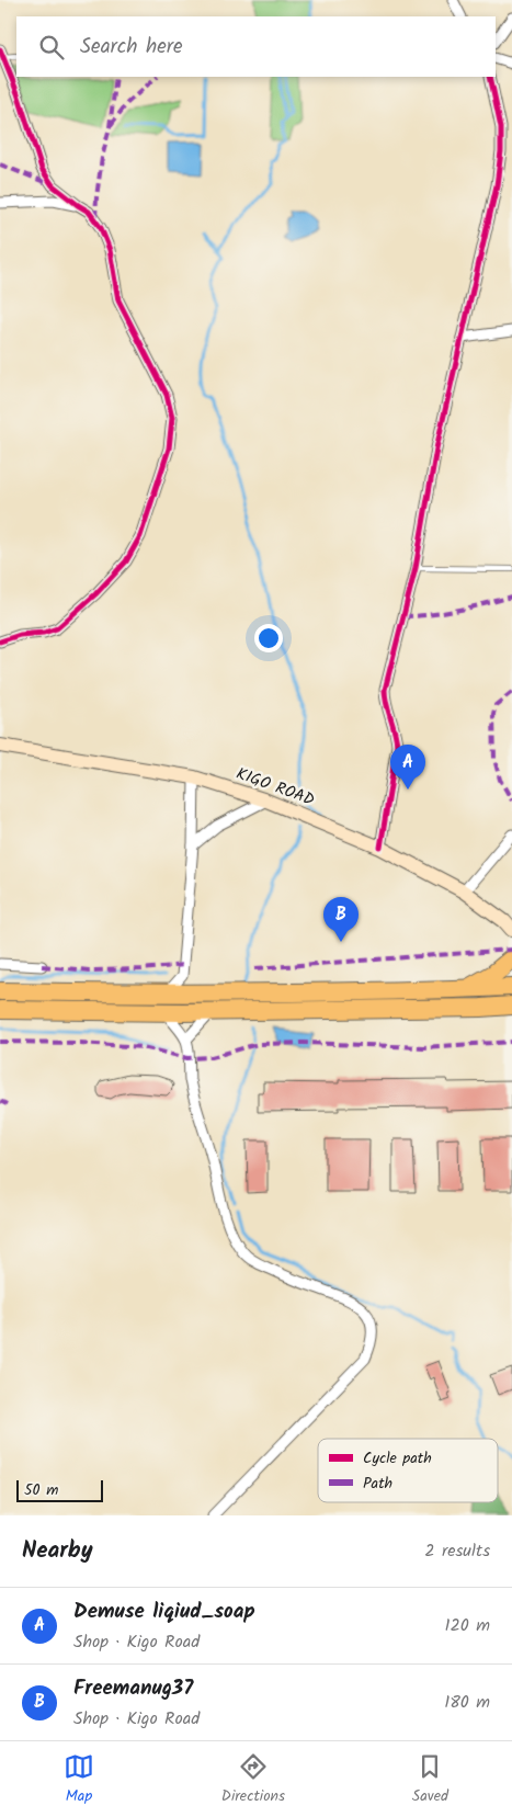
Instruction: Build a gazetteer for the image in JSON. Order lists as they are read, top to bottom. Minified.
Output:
{"streets":{"street":["KIGO ROAD"]},"legend":["Cycle path","Path"],"scale_bar":"50 m","page":{"search":"Search here","pins":["A","B"],"scale":"50 m","heading":["Nearby","2 results"],"list":[{"mark":"A","name":"Demuse liqiud_soap","note":"Shop · Kigo Road","value":"120 m"},{"mark":"B","name":"Freemanug37","note":"Shop · Kigo Road","value":"180 m"}],"nav":["Map","Directions","Saved"]}}
